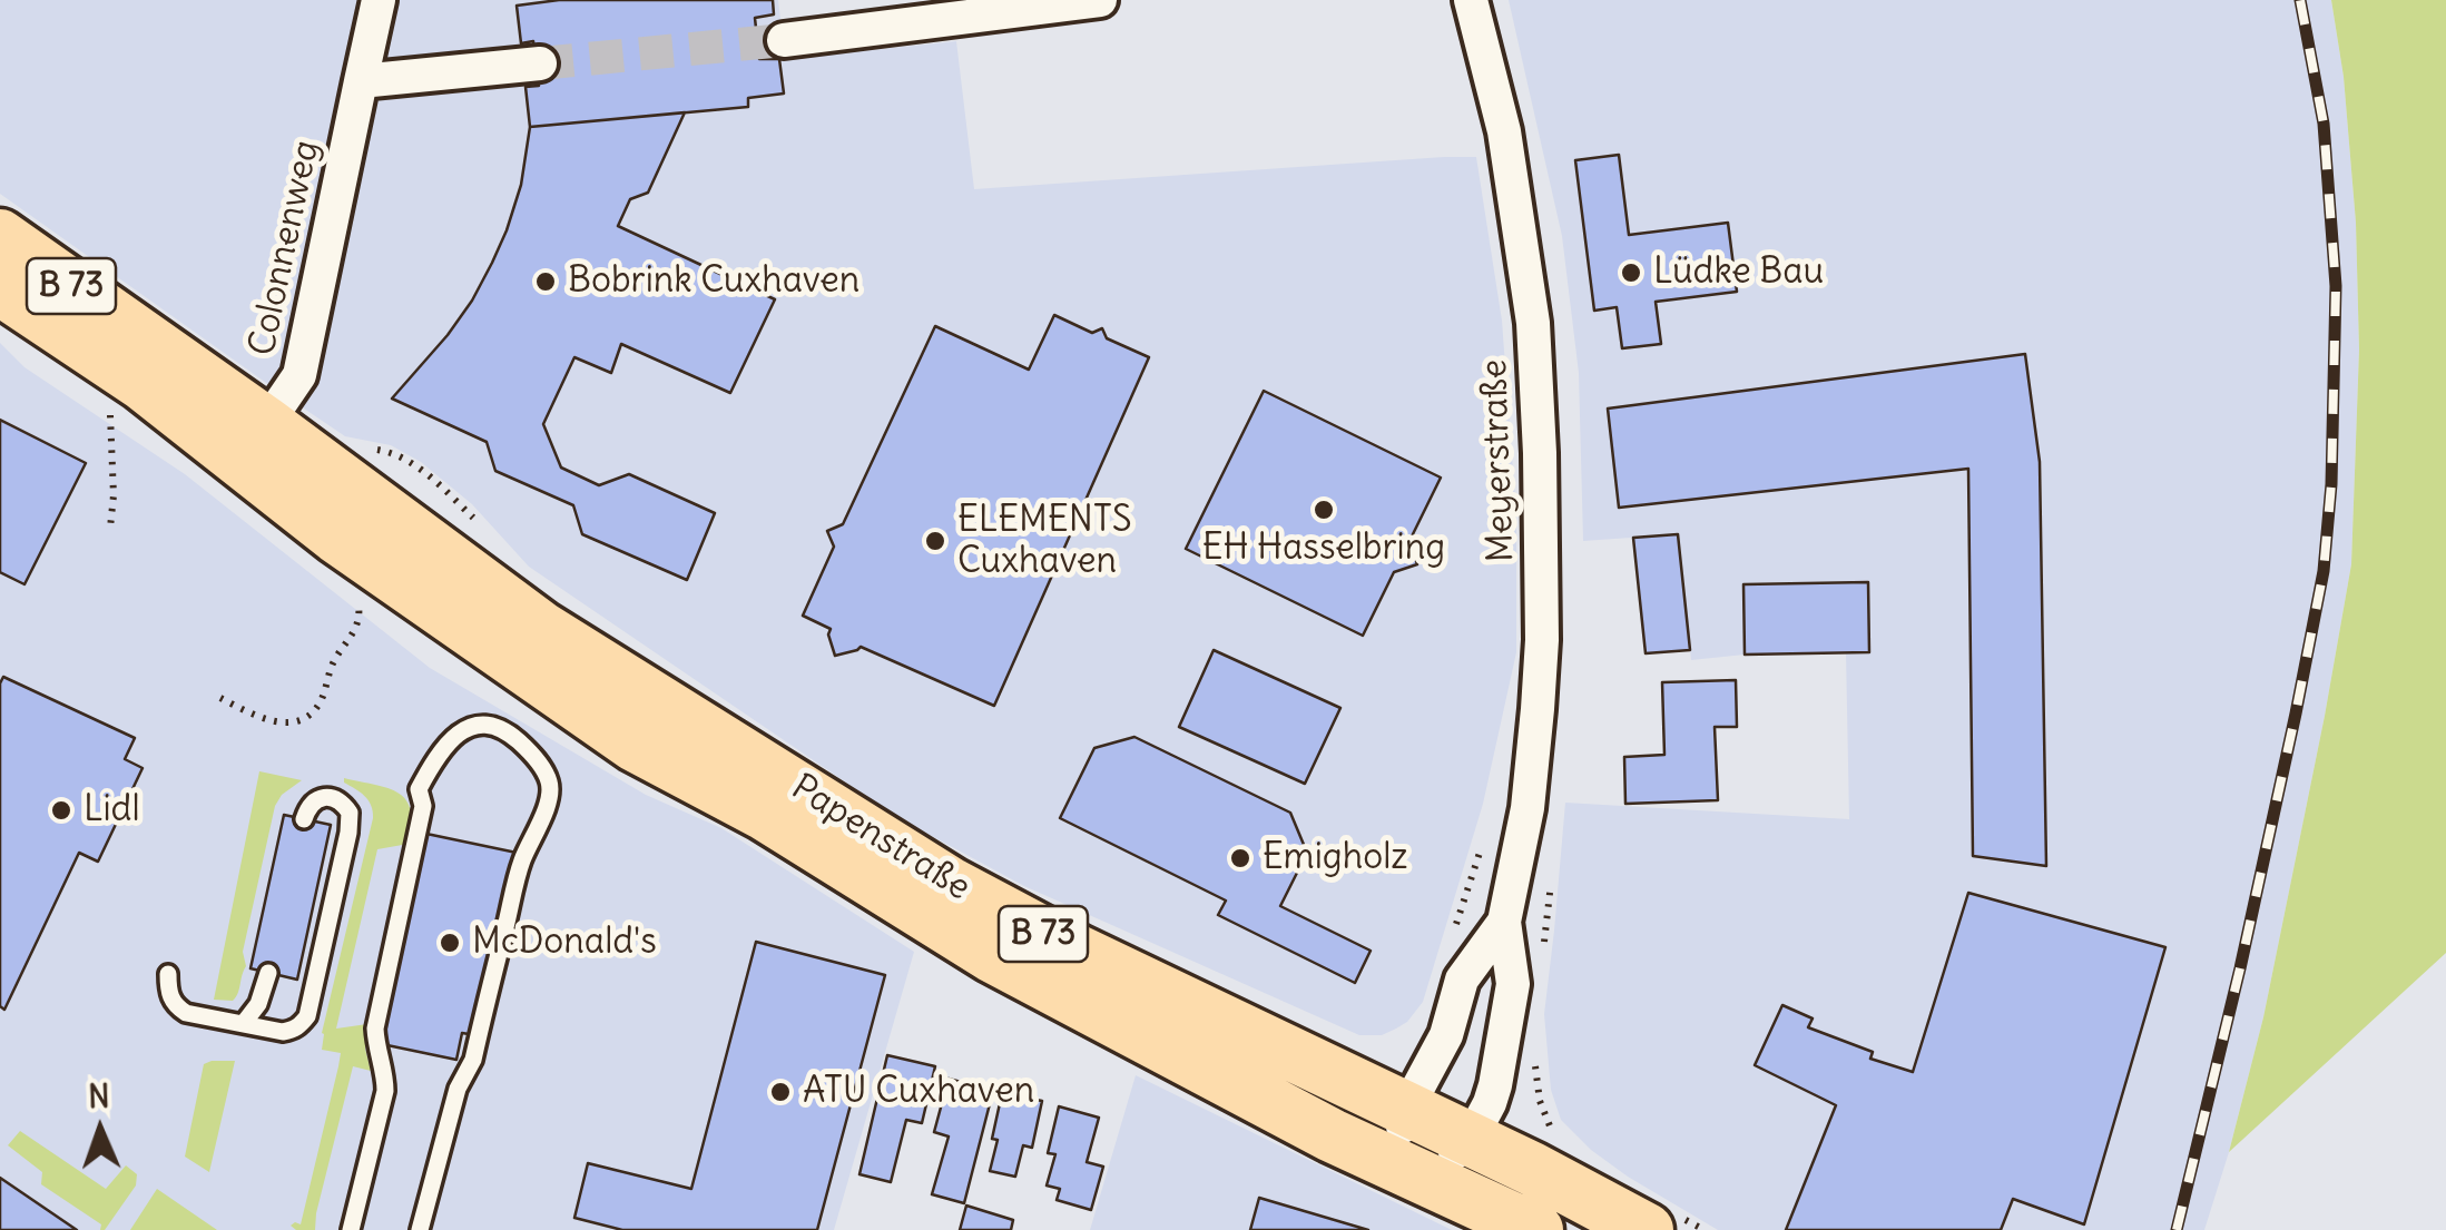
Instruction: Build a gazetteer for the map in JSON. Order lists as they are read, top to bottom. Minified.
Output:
{"streets":{"main road":["B 73","Papenstraße"],"street":["Colonnenweg","Meyerstraße"]},"crossings":[["Colonnenweg","B 73"],["Colonnenweg","Papenstraße"],["B 73","Papenstraße"],["Meyerstraße","Papenstraße"]],"places":["Lüdke Bau","Bobrink Cuxhaven","EH Hasselbring","ELEMENTS Cuxhaven","Lidl","Emigholz","McDonald's","ATU Cuxhaven"],"north":"top"}
